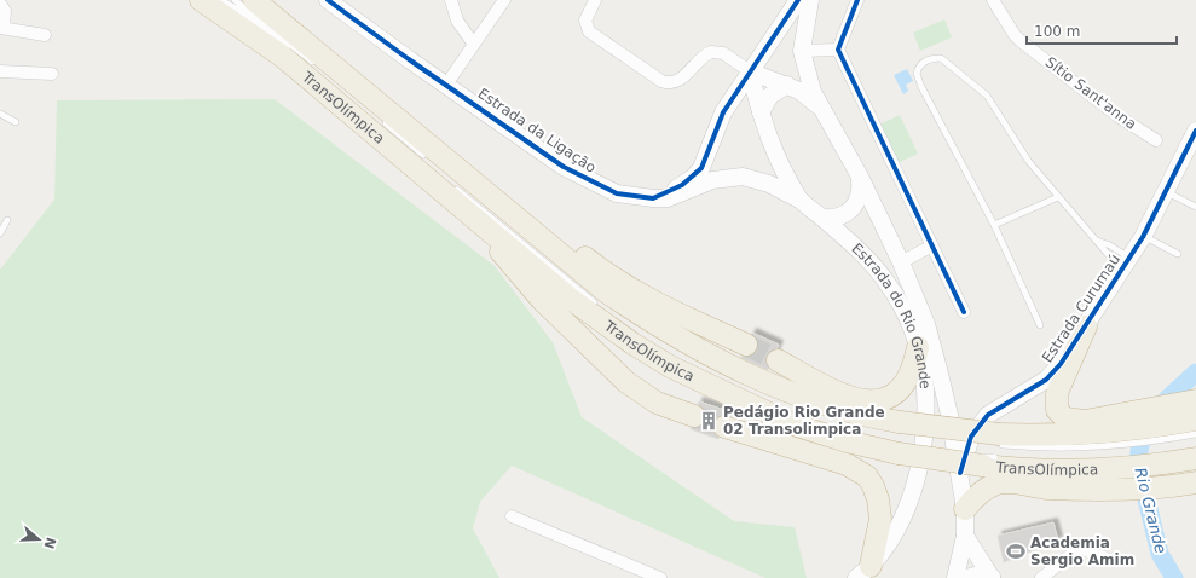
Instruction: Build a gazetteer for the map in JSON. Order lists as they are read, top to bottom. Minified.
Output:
{"streets":{"highway":["TransOlímpica"],"street":["Sítio Sant'anna","Estrada da Ligação","Estrada Curumaú","Estrada do Rio Grande"]},"crossings":[["Estrada da Ligação","Estrada do Rio Grande"],["Estrada Curumaú","Estrada do Rio Grande"]],"water":["Rio Grande"],"places":{"building":["Pedágio Rio Grande 02 Transolimpica"],"sports":["Academia Sergio Amim"]},"scale_bar":"100 m","north":"right"}
